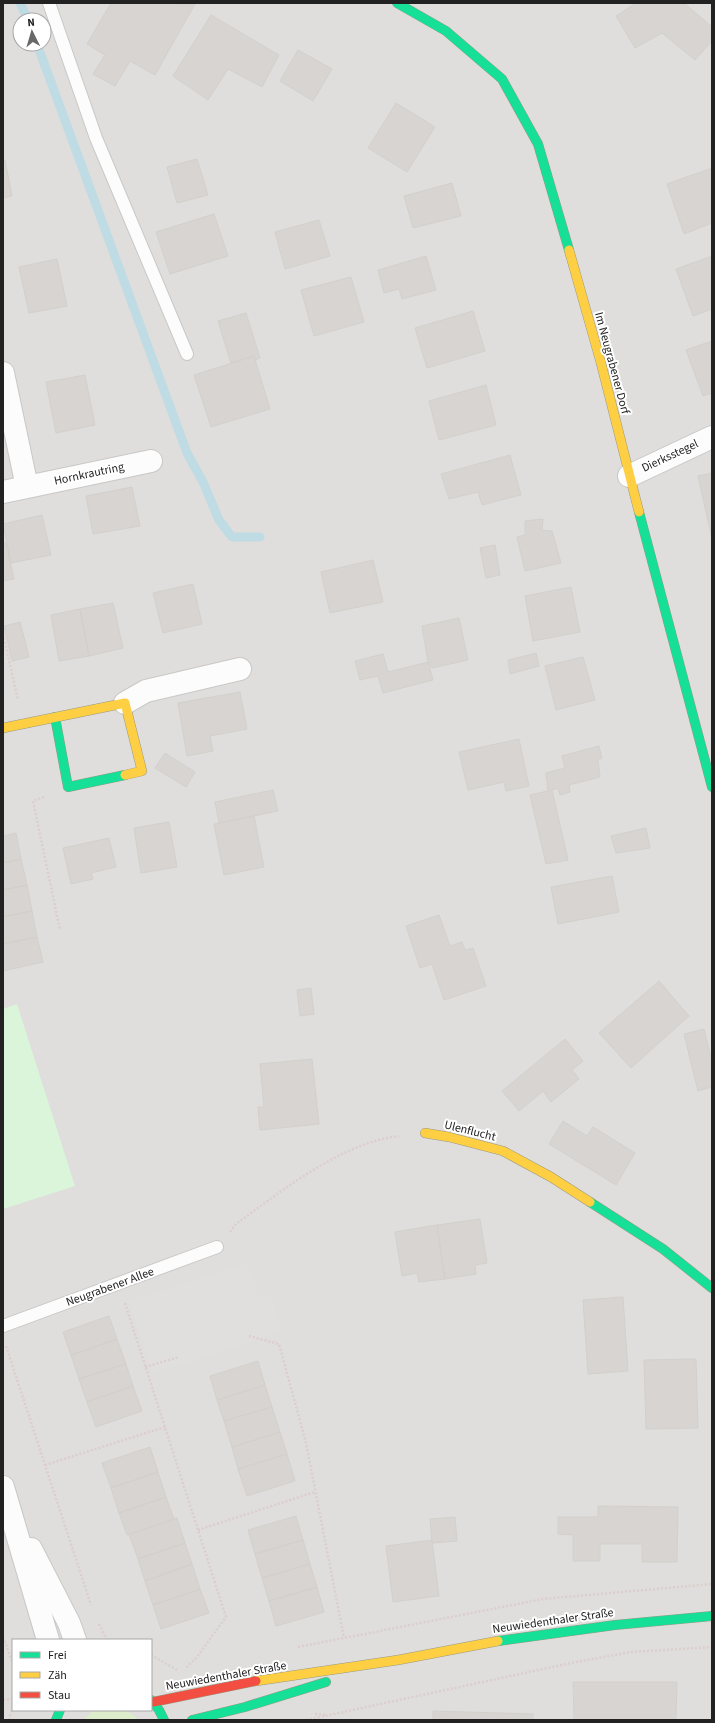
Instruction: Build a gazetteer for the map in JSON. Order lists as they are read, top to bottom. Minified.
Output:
{"streets":{"street":["Im Neugrabener Dorf","Dierksstegel","Hornkrautring","Ulenflucht","Neuwiedenthaler Straße"],"lane":["Neugrabener Allee"]},"crossings":[["Im Neugrabener Dorf","Dierksstegel"],["Ulenflucht","Neugrabener Allee"]],"legend":["Frei","Zäh","Stau"],"north":"top"}
